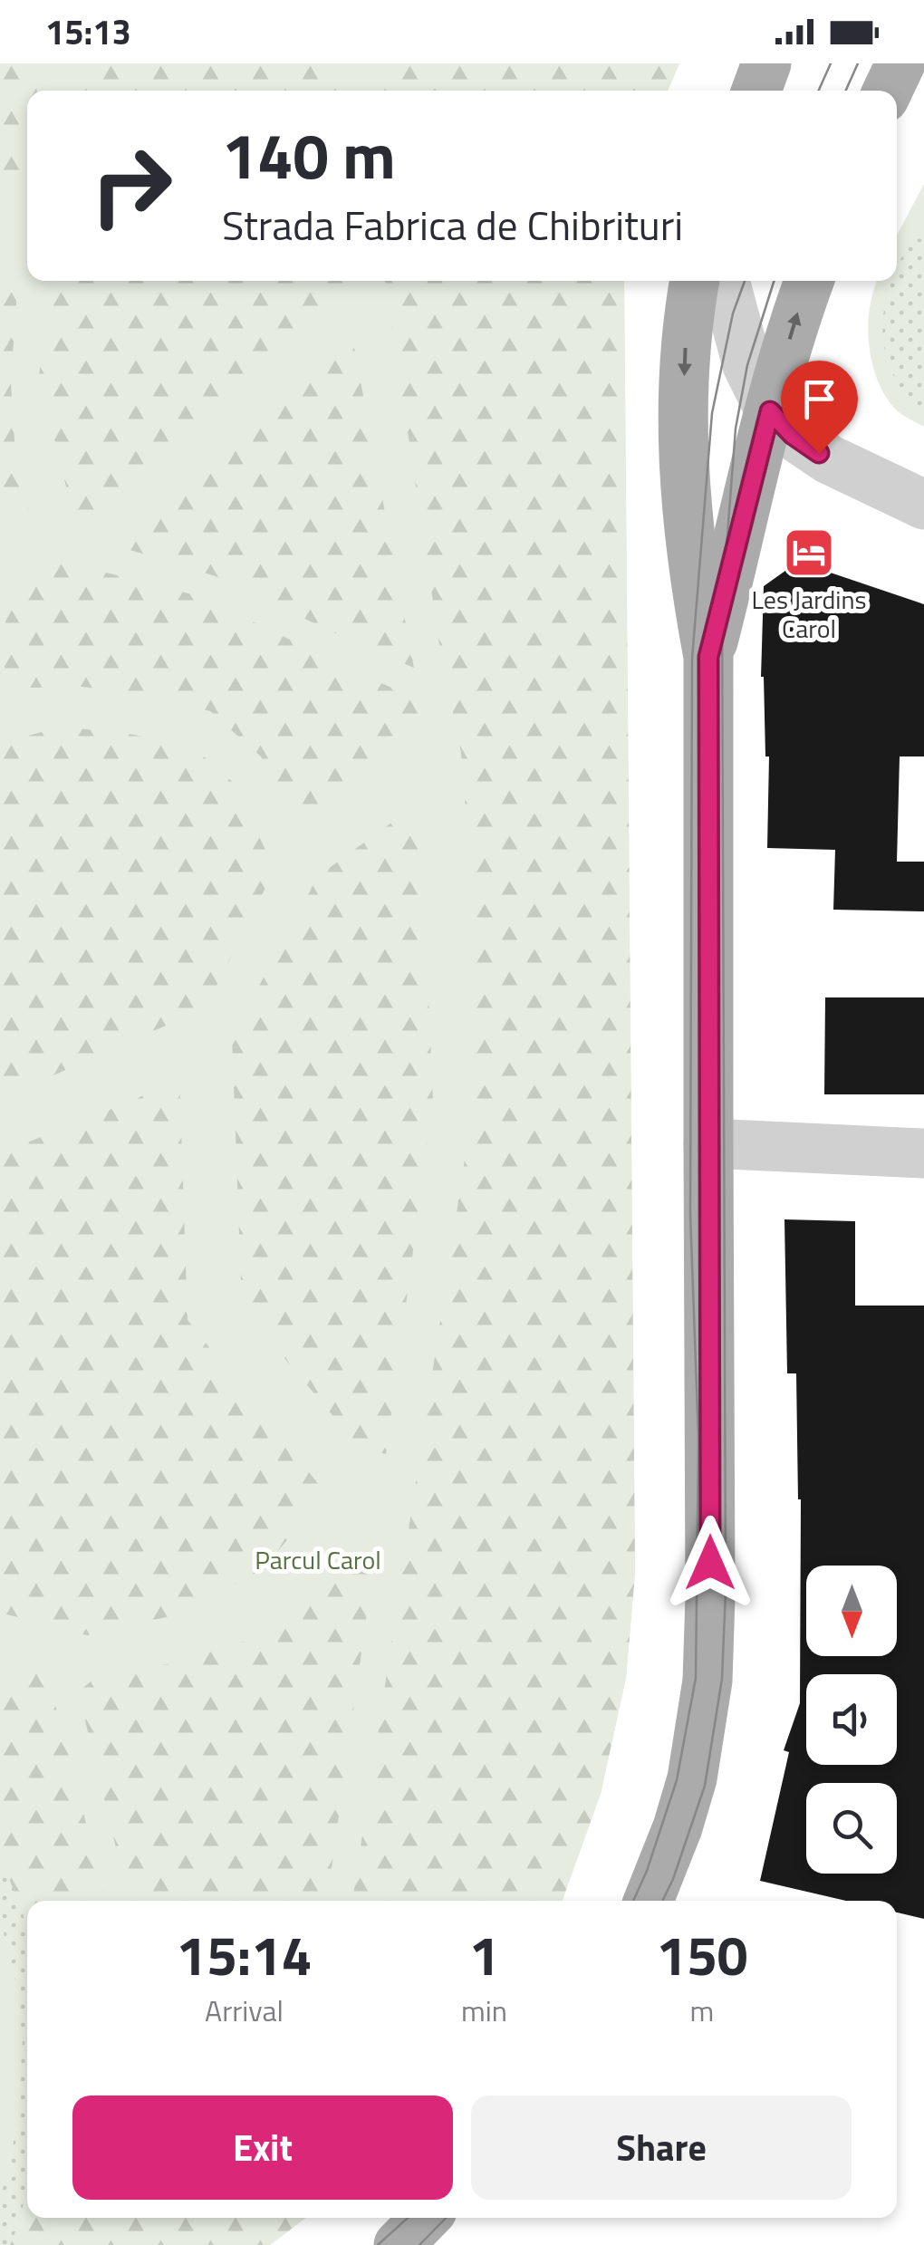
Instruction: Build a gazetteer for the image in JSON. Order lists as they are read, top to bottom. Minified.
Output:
{"parks":["Parcul Carol"],"places":{"hotel":["Les Jardins Carol"]},"north":"bottom","page":{"status":"15:13","turn":["140 m","Strada Fabrica de Chibrituri"],"eta":["15:14","Arrival","1","min","150","m"],"buttons":["Exit","Share"]}}
